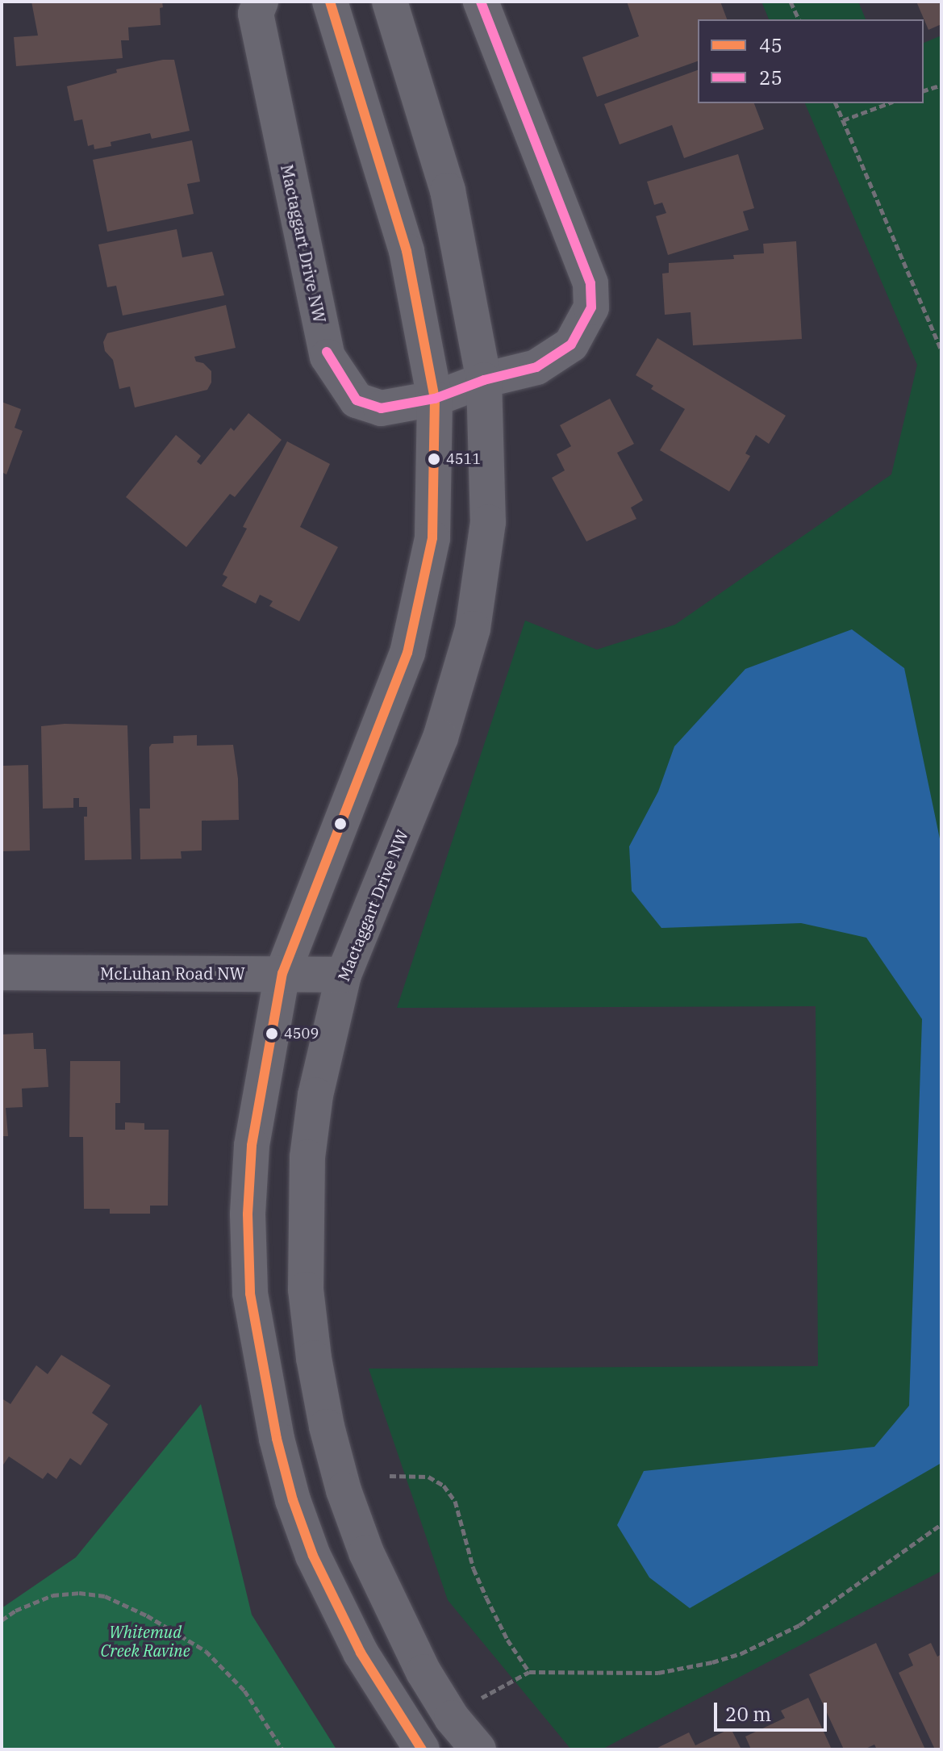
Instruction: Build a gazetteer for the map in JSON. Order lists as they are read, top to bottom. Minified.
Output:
{"streets":{"street":["Mactaggart Drive NW","McLuhan Road NW"]},"crossings":[["Mactaggart Drive NW","McLuhan Road NW"]],"parks":["Whitemud Creek Ravine"],"places":["4511","4509"],"lines":["transit line 45","transit line 25"],"legend":["45","25"],"scale_bar":"20 m"}
